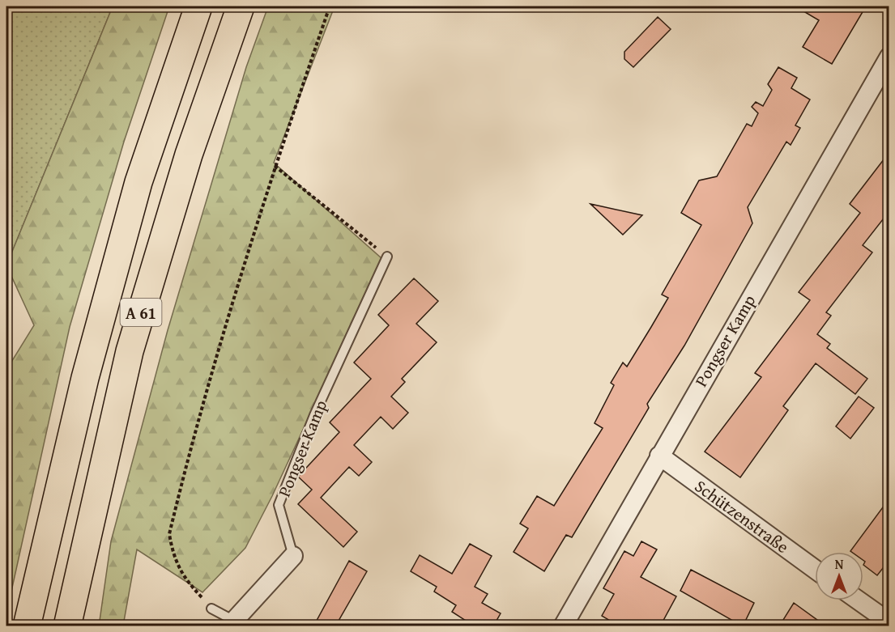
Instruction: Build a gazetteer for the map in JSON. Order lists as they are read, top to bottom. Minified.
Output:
{"streets":{"highway":["A 61"],"street":["Pongser Kamp","Schützenstraße"]},"crossings":[["Pongser Kamp","Schützenstraße"]],"north":"top"}
